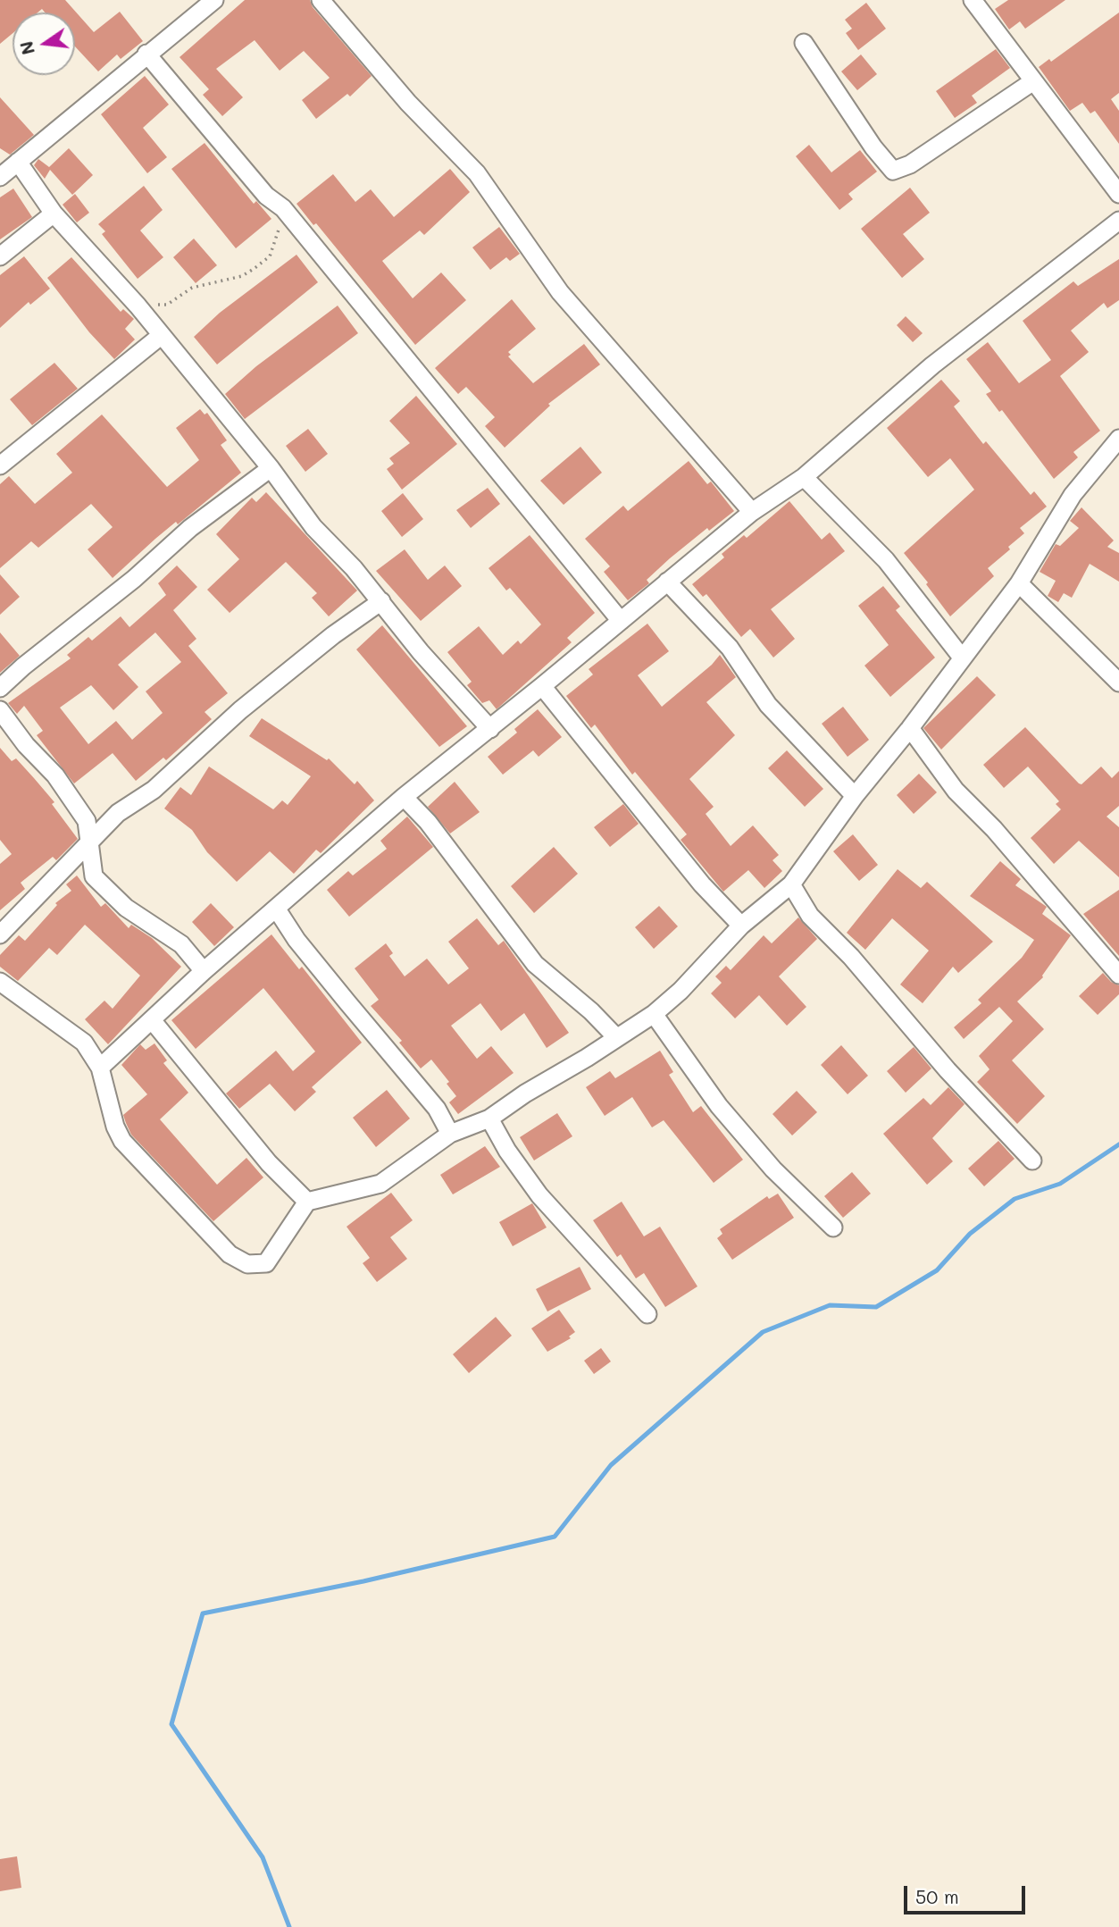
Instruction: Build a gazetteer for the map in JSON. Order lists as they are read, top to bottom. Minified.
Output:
{"scale_bar":"50 m","north":"left"}
